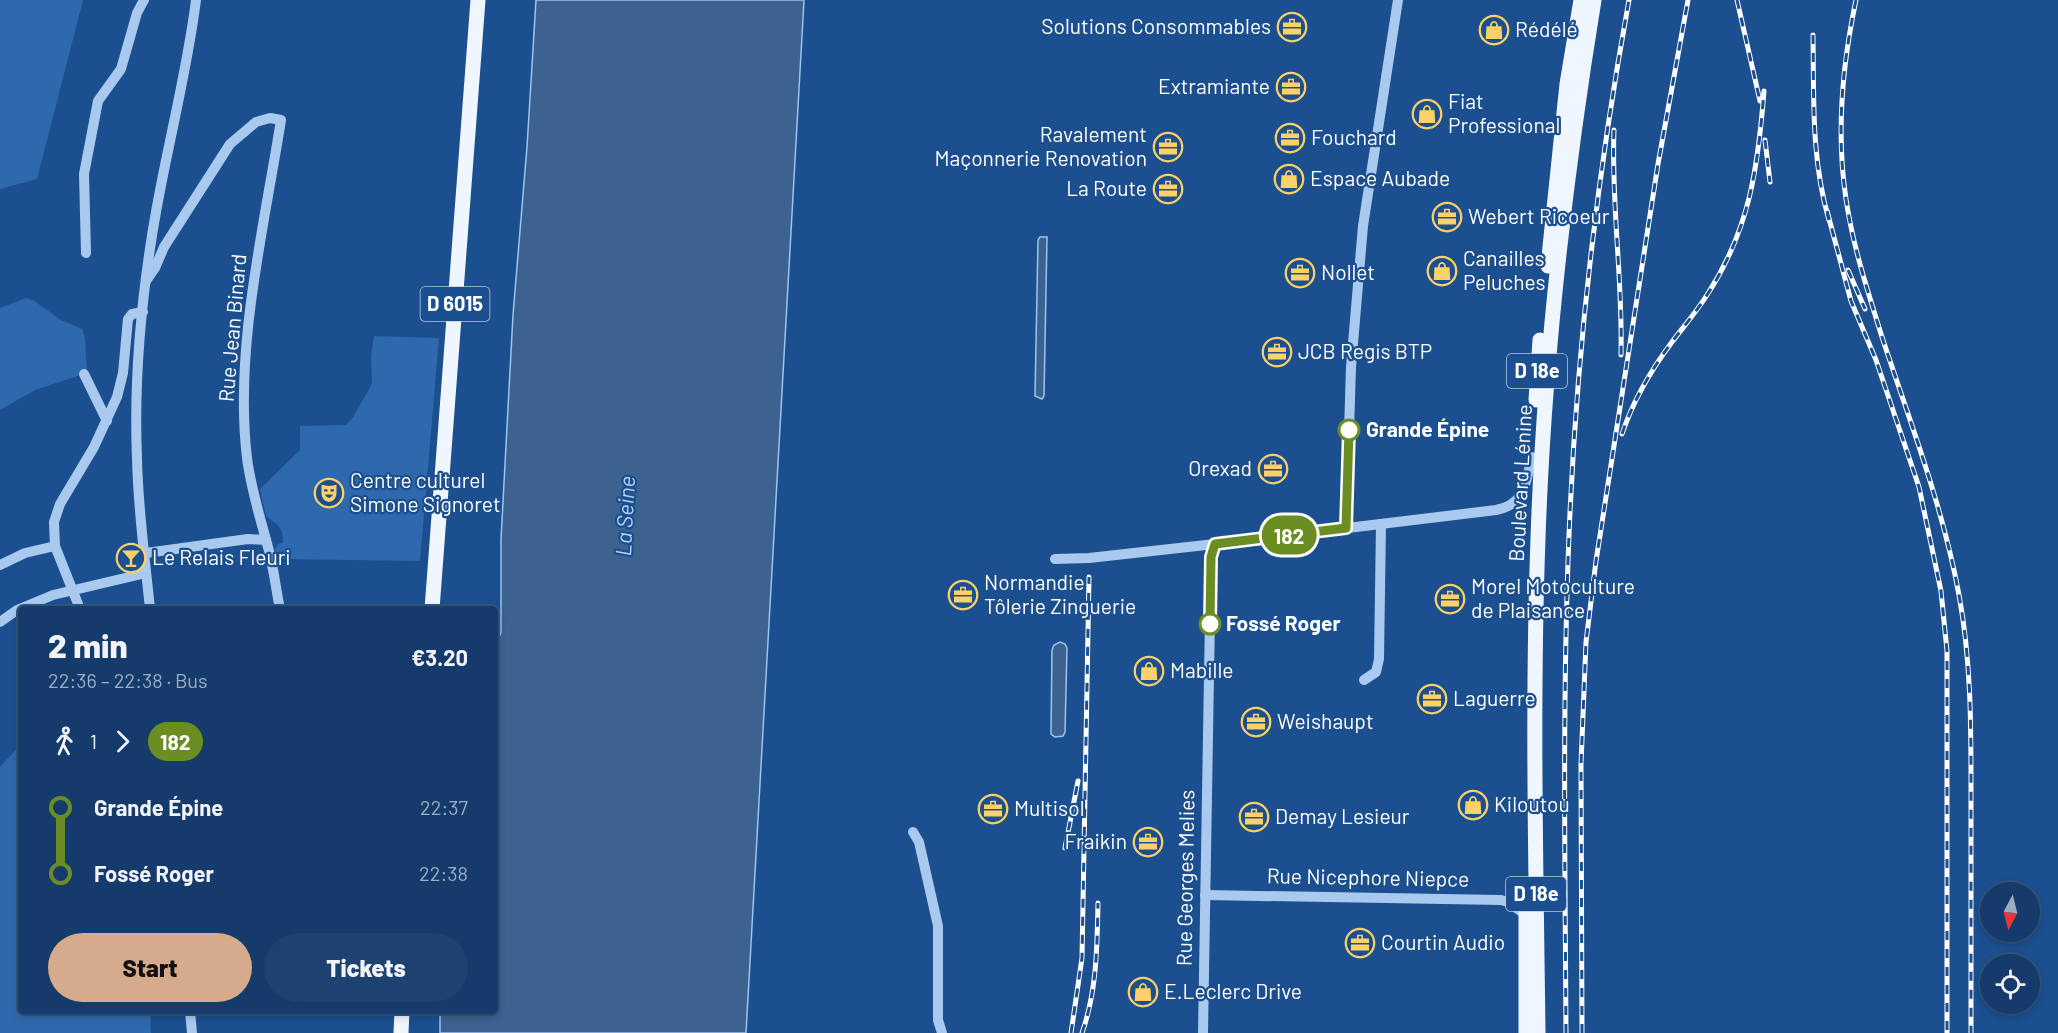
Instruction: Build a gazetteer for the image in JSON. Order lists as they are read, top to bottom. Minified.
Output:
{"streets":{"main road":["D 6015","D 18e","Boulevard Lénine"],"street":["Rue Jean Binard","Rue Georges Melies","Rue Nicephore Niepce"]},"crossings":[["D 18e","Boulevard Lénine"],["D 18e","Rue Nicephore Niepce"],["Rue Georges Melies","Rue Nicephore Niepce"]],"water":["La Seine"],"places":{"office":["Solutions Consommables","Extramiante","Fouchard","Ravalement Maçonnerie Renovation","La Route","Webert Ricoeur","Nollet","JCB Regis BTP","Orexad","Normandie Tôlerie Zinguerie","Morel Motoculture de Plaisance","Laguerre","Weishaupt","Multisol","Demay Lesieur","Fraikin","Courtin Audio"],"shop":["Rédélé","Fiat Professional","Espace Aubade","Canailles Peluches","Mabille","Kiloutou","E.Leclerc Drive"],"other":["Grande Épine","Fossé Roger"],"theatre":["Centre culturel Simone Signoret"],"bar":["Le Relais Fleuri"]},"lines":["bus line 182"],"north":"bottom","page":{"on_map":"182","heading":["2 min","22:36 – 22:38 · Bus","€3.20"],"legs":["1","182"],"list":[{"name":"Grande Épine","value":"22:37"},{"name":"Fossé Roger","value":"22:38"}],"buttons":["Start","Tickets"]}}
